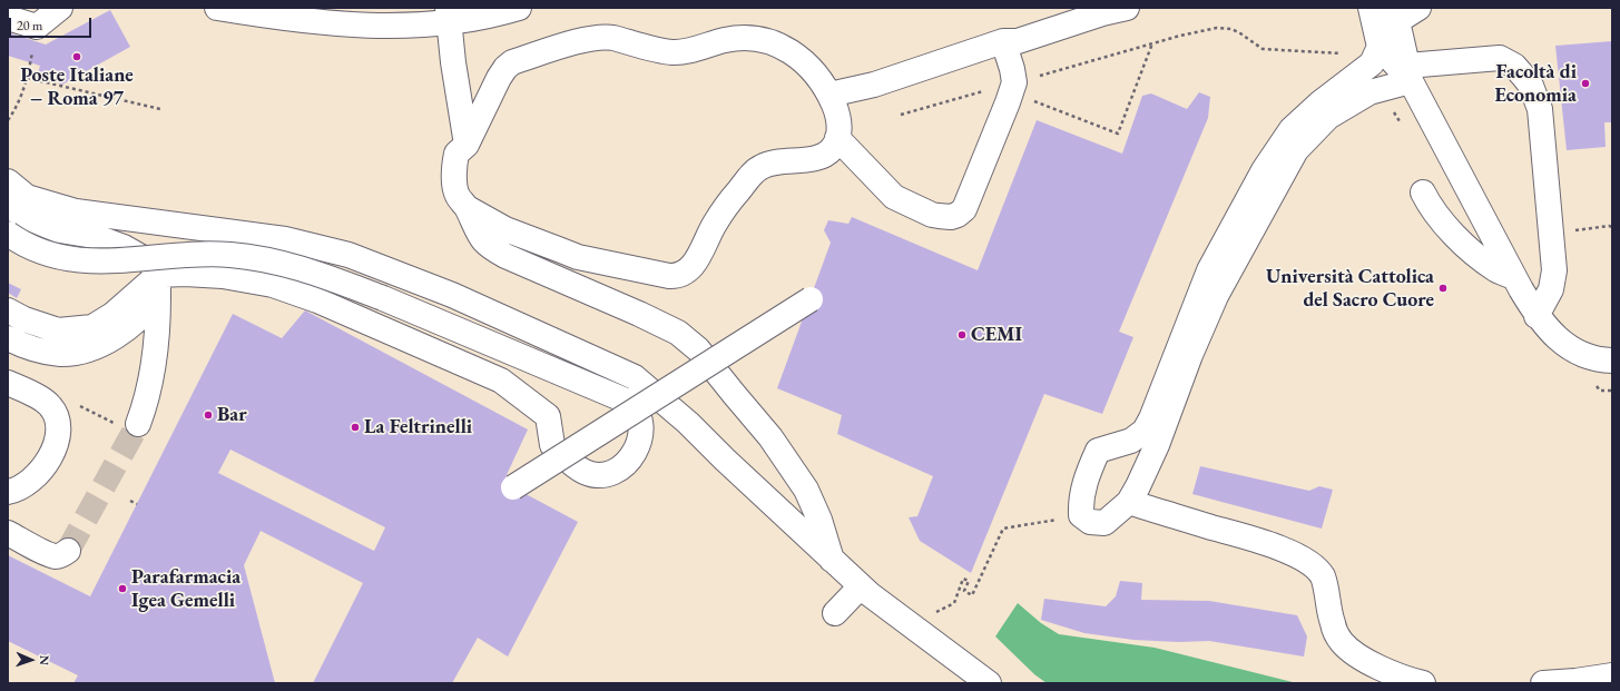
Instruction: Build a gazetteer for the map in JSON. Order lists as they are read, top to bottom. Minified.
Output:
{"places":["Poste Italiane – Roma 97","Facoltà di Economia","Università Cattolica del Sacro Cuore","CEMI","Bar","La Feltrinelli","Parafarmacia Igea Gemelli"],"scale_bar":"20 m","north":"right"}
